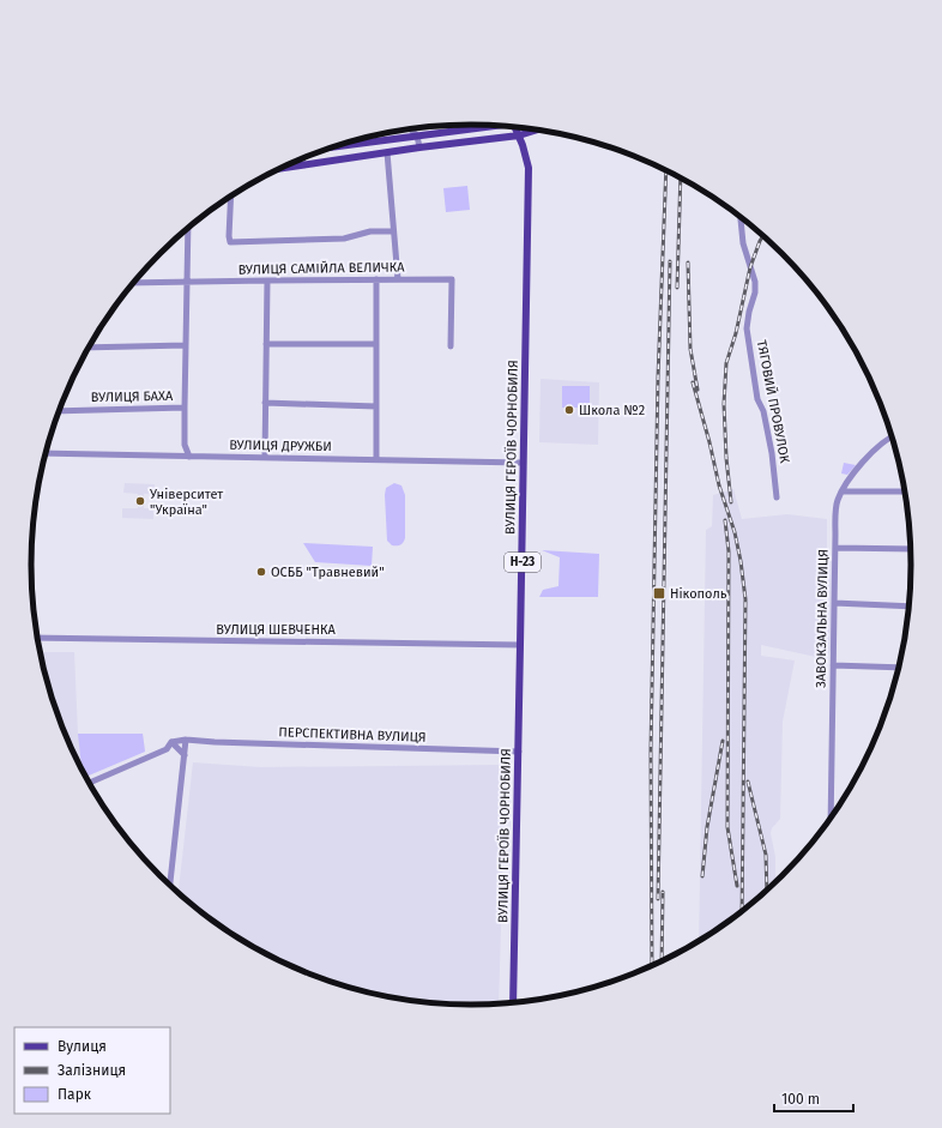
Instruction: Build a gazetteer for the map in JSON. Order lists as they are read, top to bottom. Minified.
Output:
{"streets":{"main road":["ВУЛИЦЯ ГЕРОЇВ ЧОРНОБИЛЯ","Н-23"],"street":["ВУЛИЦЯ САМІЙЛА ВЕЛИЧКА","ВУЛИЦЯ БАХА","ТЯГОВИЙ ПРОВУЛОК","ВУЛИЦЯ ДРУЖБИ","ЗАВОКЗАЛЬНА ВУЛИЦЯ","ВУЛИЦЯ ШЕВЧЕНКА","ПЕРСПЕКТИВНА ВУЛИЦЯ"]},"crossings":[["ВУЛИЦЯ ДРУЖБИ","ВУЛИЦЯ ГЕРОЇВ ЧОРНОБИЛЯ"],["ВУЛИЦЯ ГЕРОЇВ ЧОРНОБИЛЯ","ВУЛИЦЯ ШЕВЧЕНКА"],["ВУЛИЦЯ ГЕРОЇВ ЧОРНОБИЛЯ","ПЕРСПЕКТИВНА ВУЛИЦЯ"]],"places":{"other":["Школа №2","Університет \"Україна\"","ОСББ \"Травневий\""],"transit":["Нікополь"]},"legend":["Вулиця","Залізниця","Парк"],"scale_bar":"100 m"}
